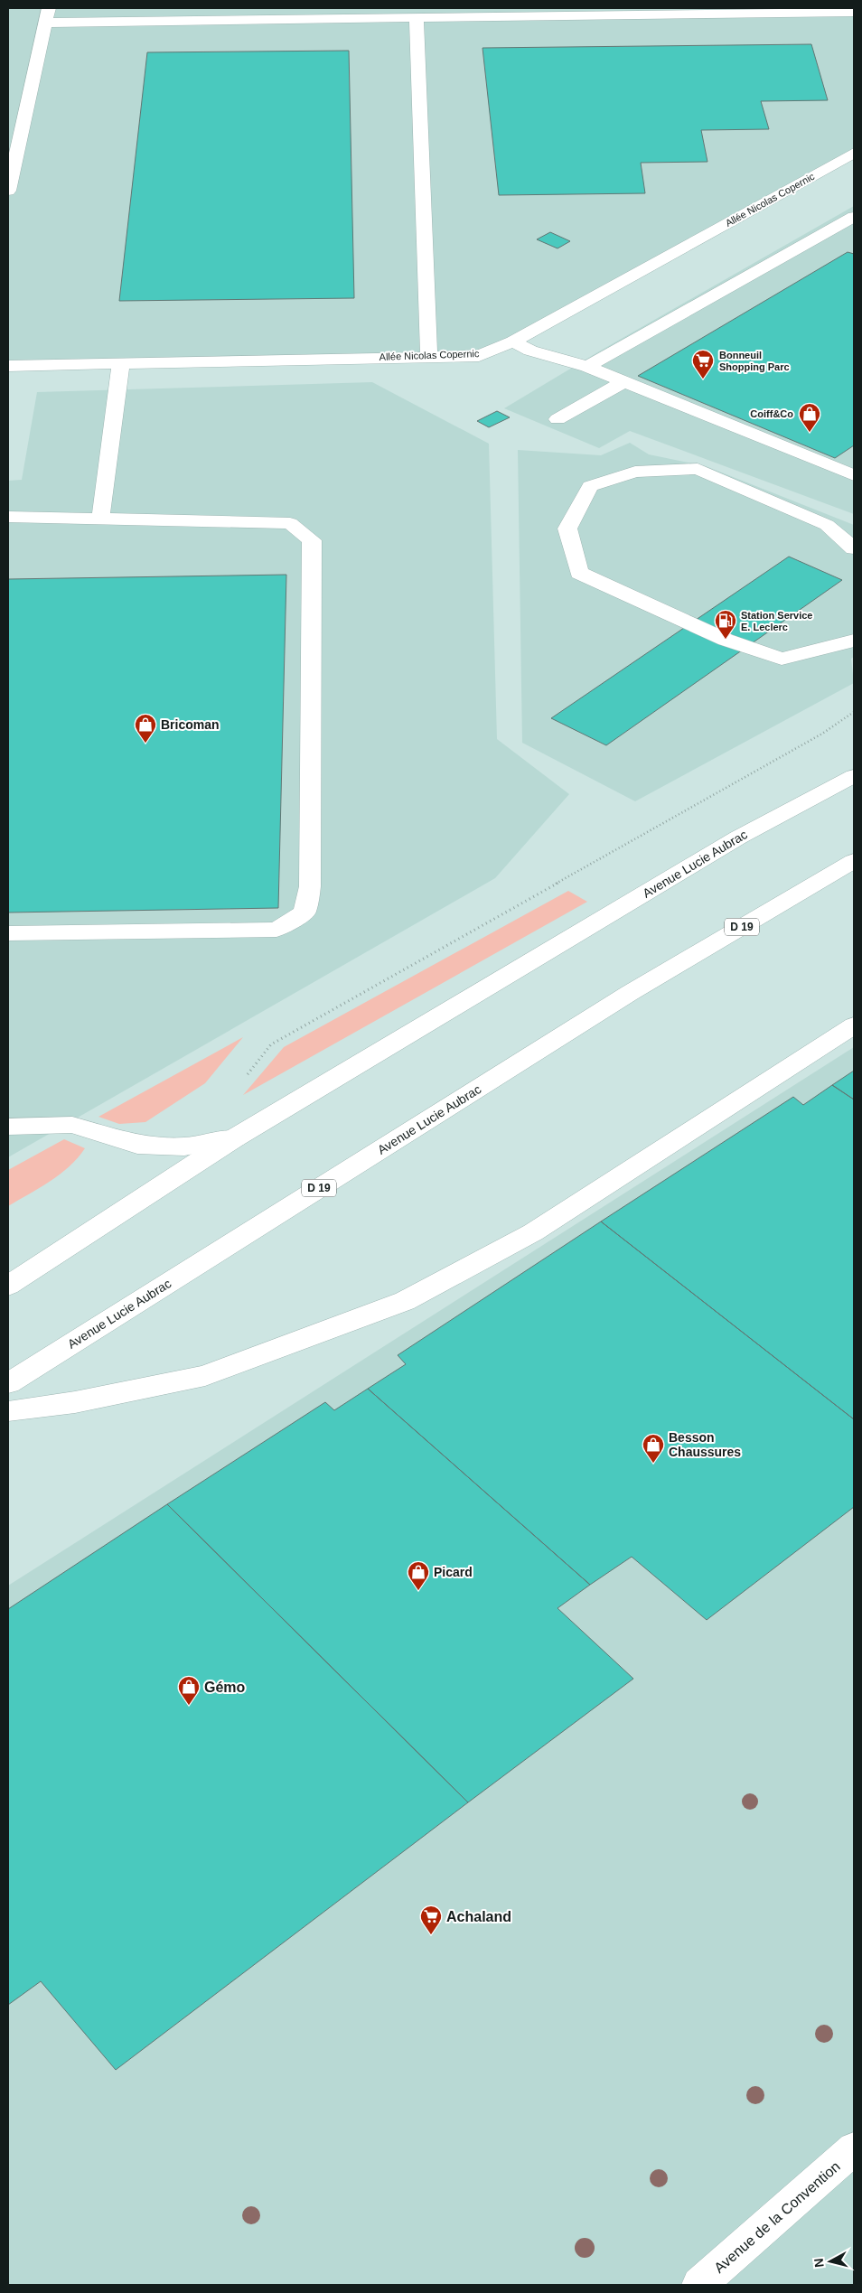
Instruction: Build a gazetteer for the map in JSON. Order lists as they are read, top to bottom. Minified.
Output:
{"streets":{"street":["Allée Nicolas Copernic","Avenue Lucie Aubrac","D 19","Avenue de la Convention"]},"places":{"supermarket":["Bonneuil Shopping Parc","Achaland"],"shop":["Coiff&Co","Bricoman","Besson Chaussures","Picard","Gémo"],"fuel station":["Station Service E. Leclerc"]},"north":"left"}
